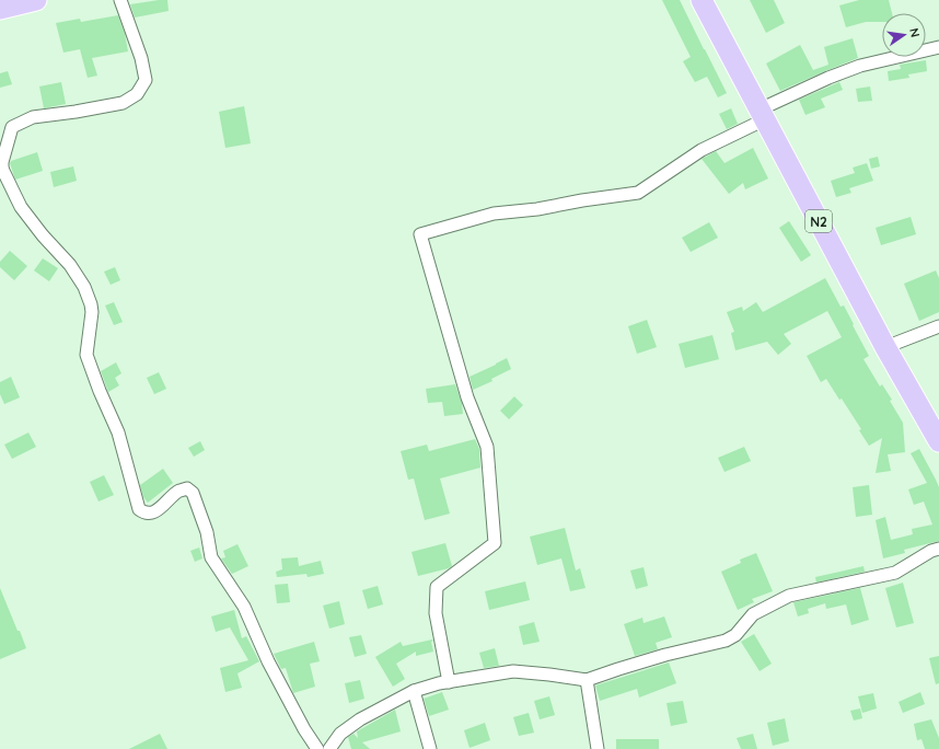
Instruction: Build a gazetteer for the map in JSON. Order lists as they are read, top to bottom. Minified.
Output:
{"streets":{"highway":["N2"]},"north":"right"}
